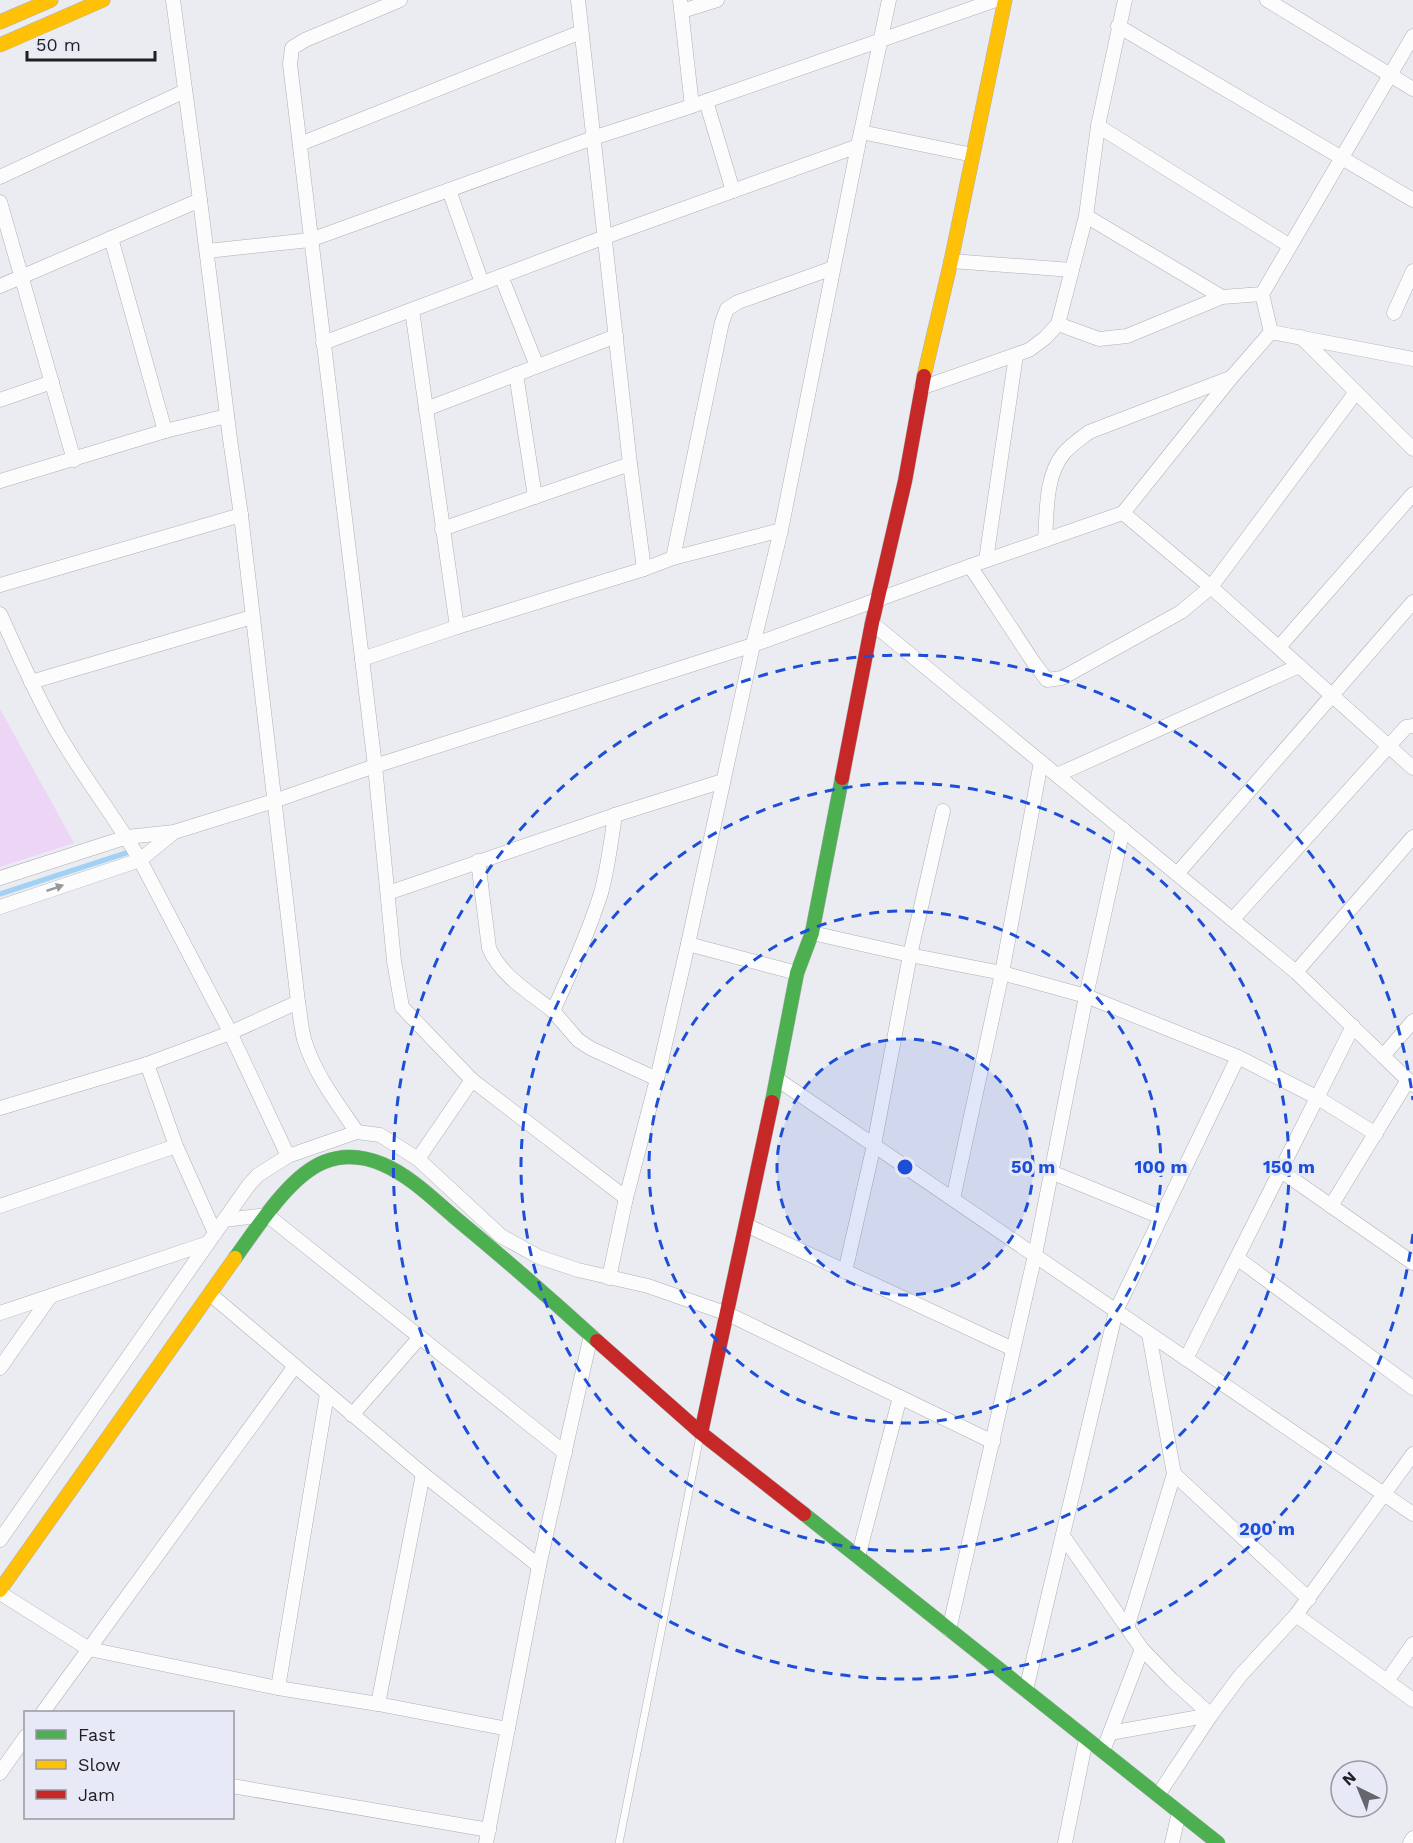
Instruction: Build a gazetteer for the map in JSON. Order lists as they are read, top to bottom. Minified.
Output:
{"legend":["Fast","Slow","Jam"],"scale_bar":"50 m","north":"top left","rings":["50 m","100 m","150 m","200 m"]}
